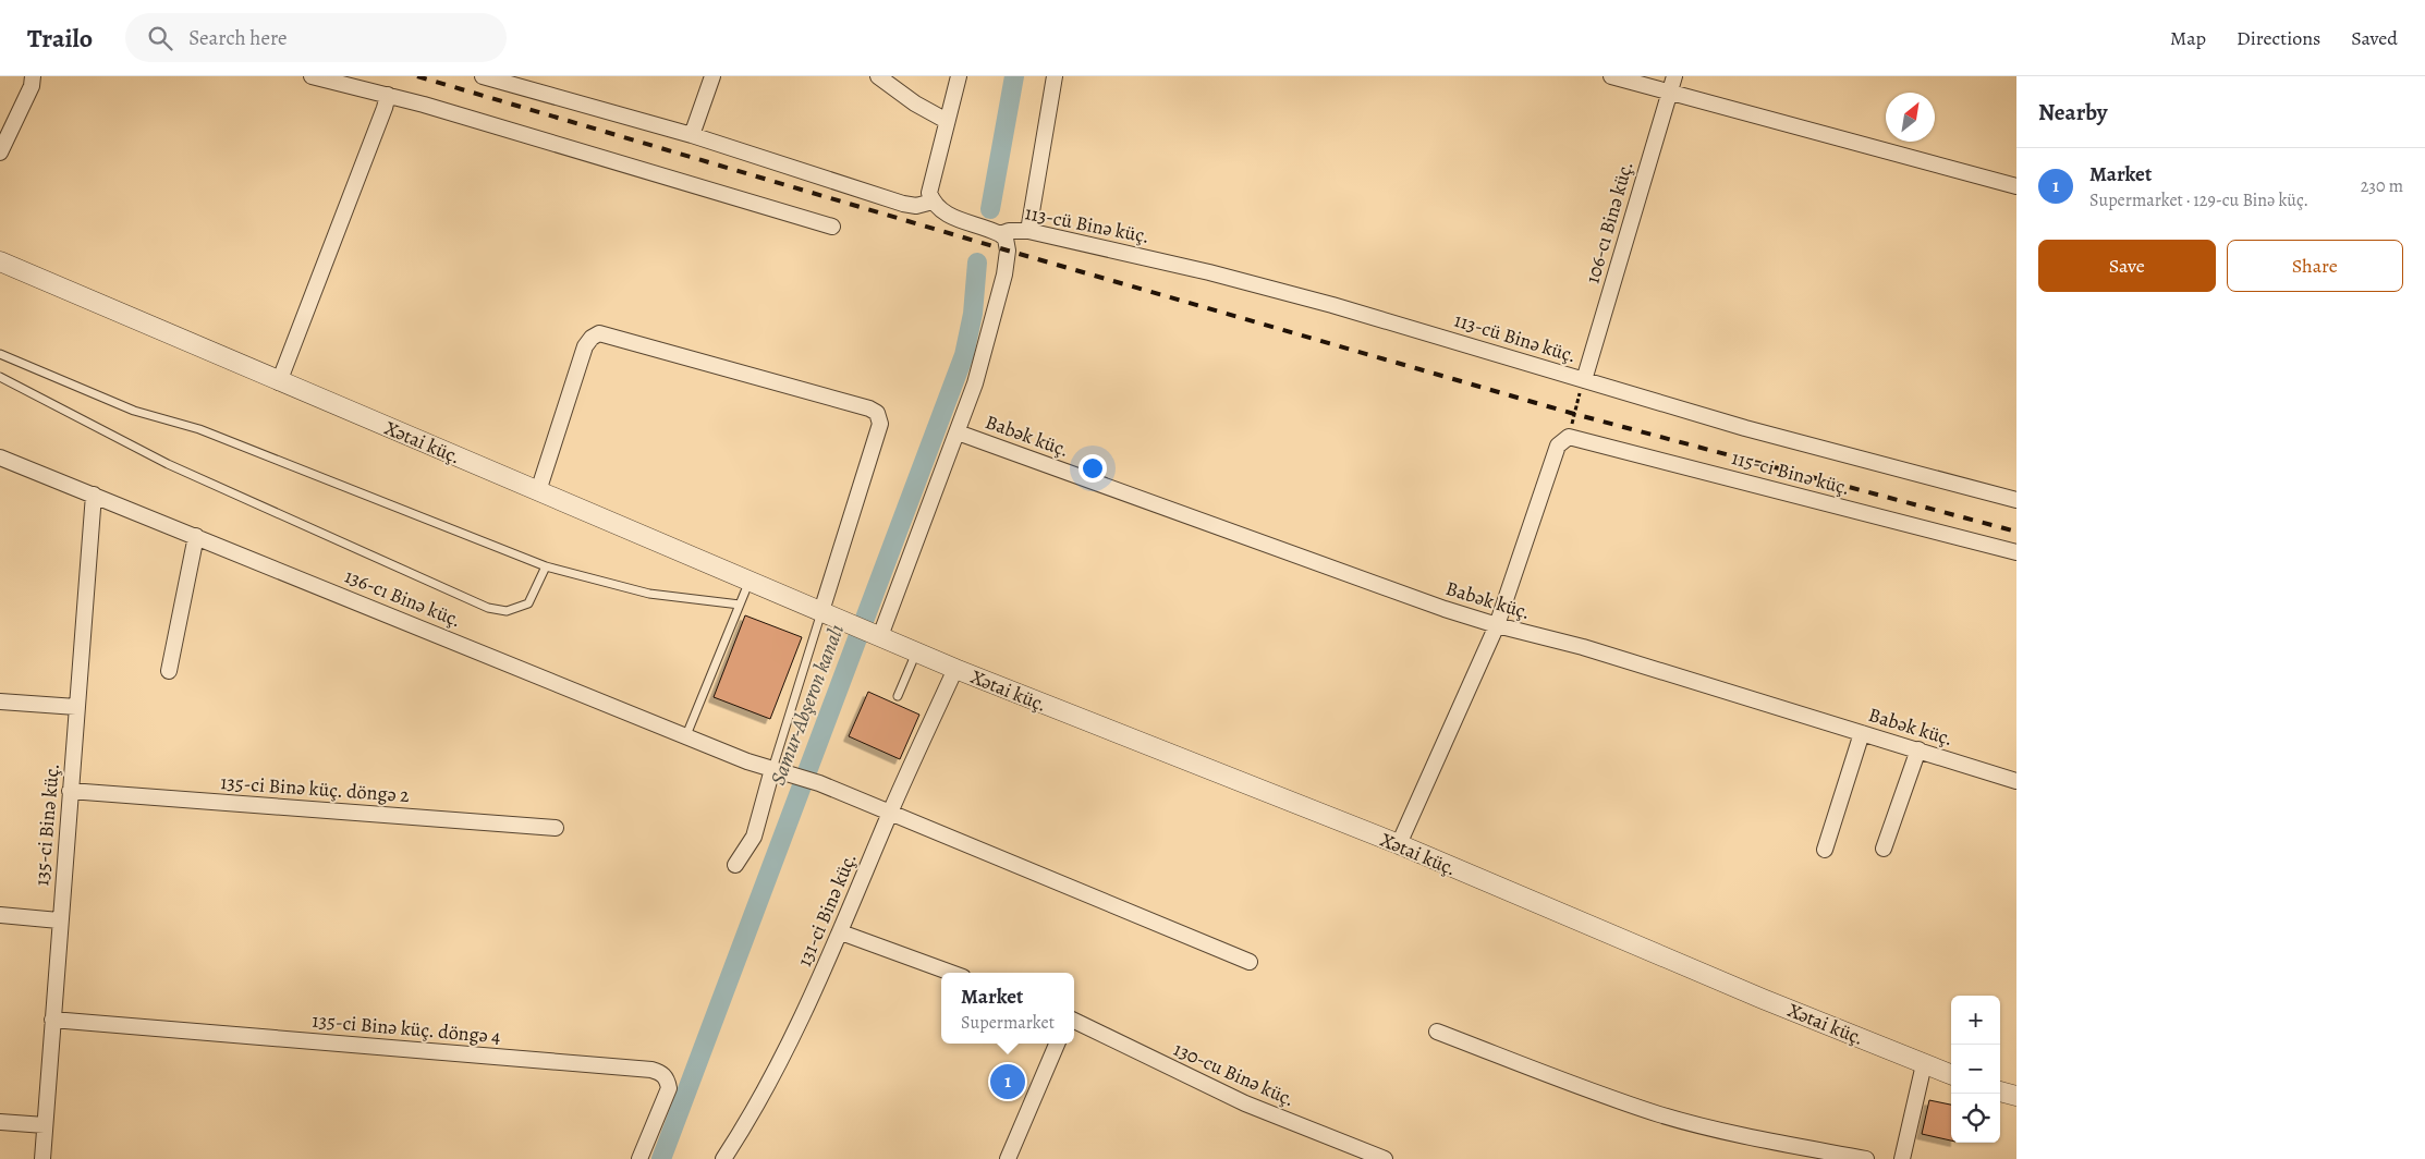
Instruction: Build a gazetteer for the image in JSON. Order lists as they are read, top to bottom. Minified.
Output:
{"streets":{"street":["106-cı Binə küç.","113-cü Binə küç.","Babək küç.","Xətai küç.","115-ci Binə küç.","136-cı Binə küç.","135-ci Binə küç. döngə 2","135-ci Binə küç.","131-ci Binə küç.","135-ci Binə küç. döngə 4","130-cu Binə küç."]},"crossings":[["106-cı Binə küç.","113-cü Binə küç."],["Xətai küç.","131-ci Binə küç."],["136-cı Binə küç.","135-ci Binə küç."],["136-cı Binə küç.","131-ci Binə küç."],["135-ci Binə küç. döngə 2","135-ci Binə küç."],["135-ci Binə küç.","135-ci Binə küç. döngə 4"]],"water":["Samur-Abşeron kanalı"],"north":"top right","page":{"header":"Trailo","search":"Search here","nav":["Map","Directions","Saved"],"heading":"Nearby","list":[{"mark":"1","name":"Market","note":"Supermarket · 129-cu Binə küç.","value":"230 m"}],"buttons":["Save","Share"],"popup":["Market","Supermarket"],"map_buttons":["+","−"],"pins":"1"}}
